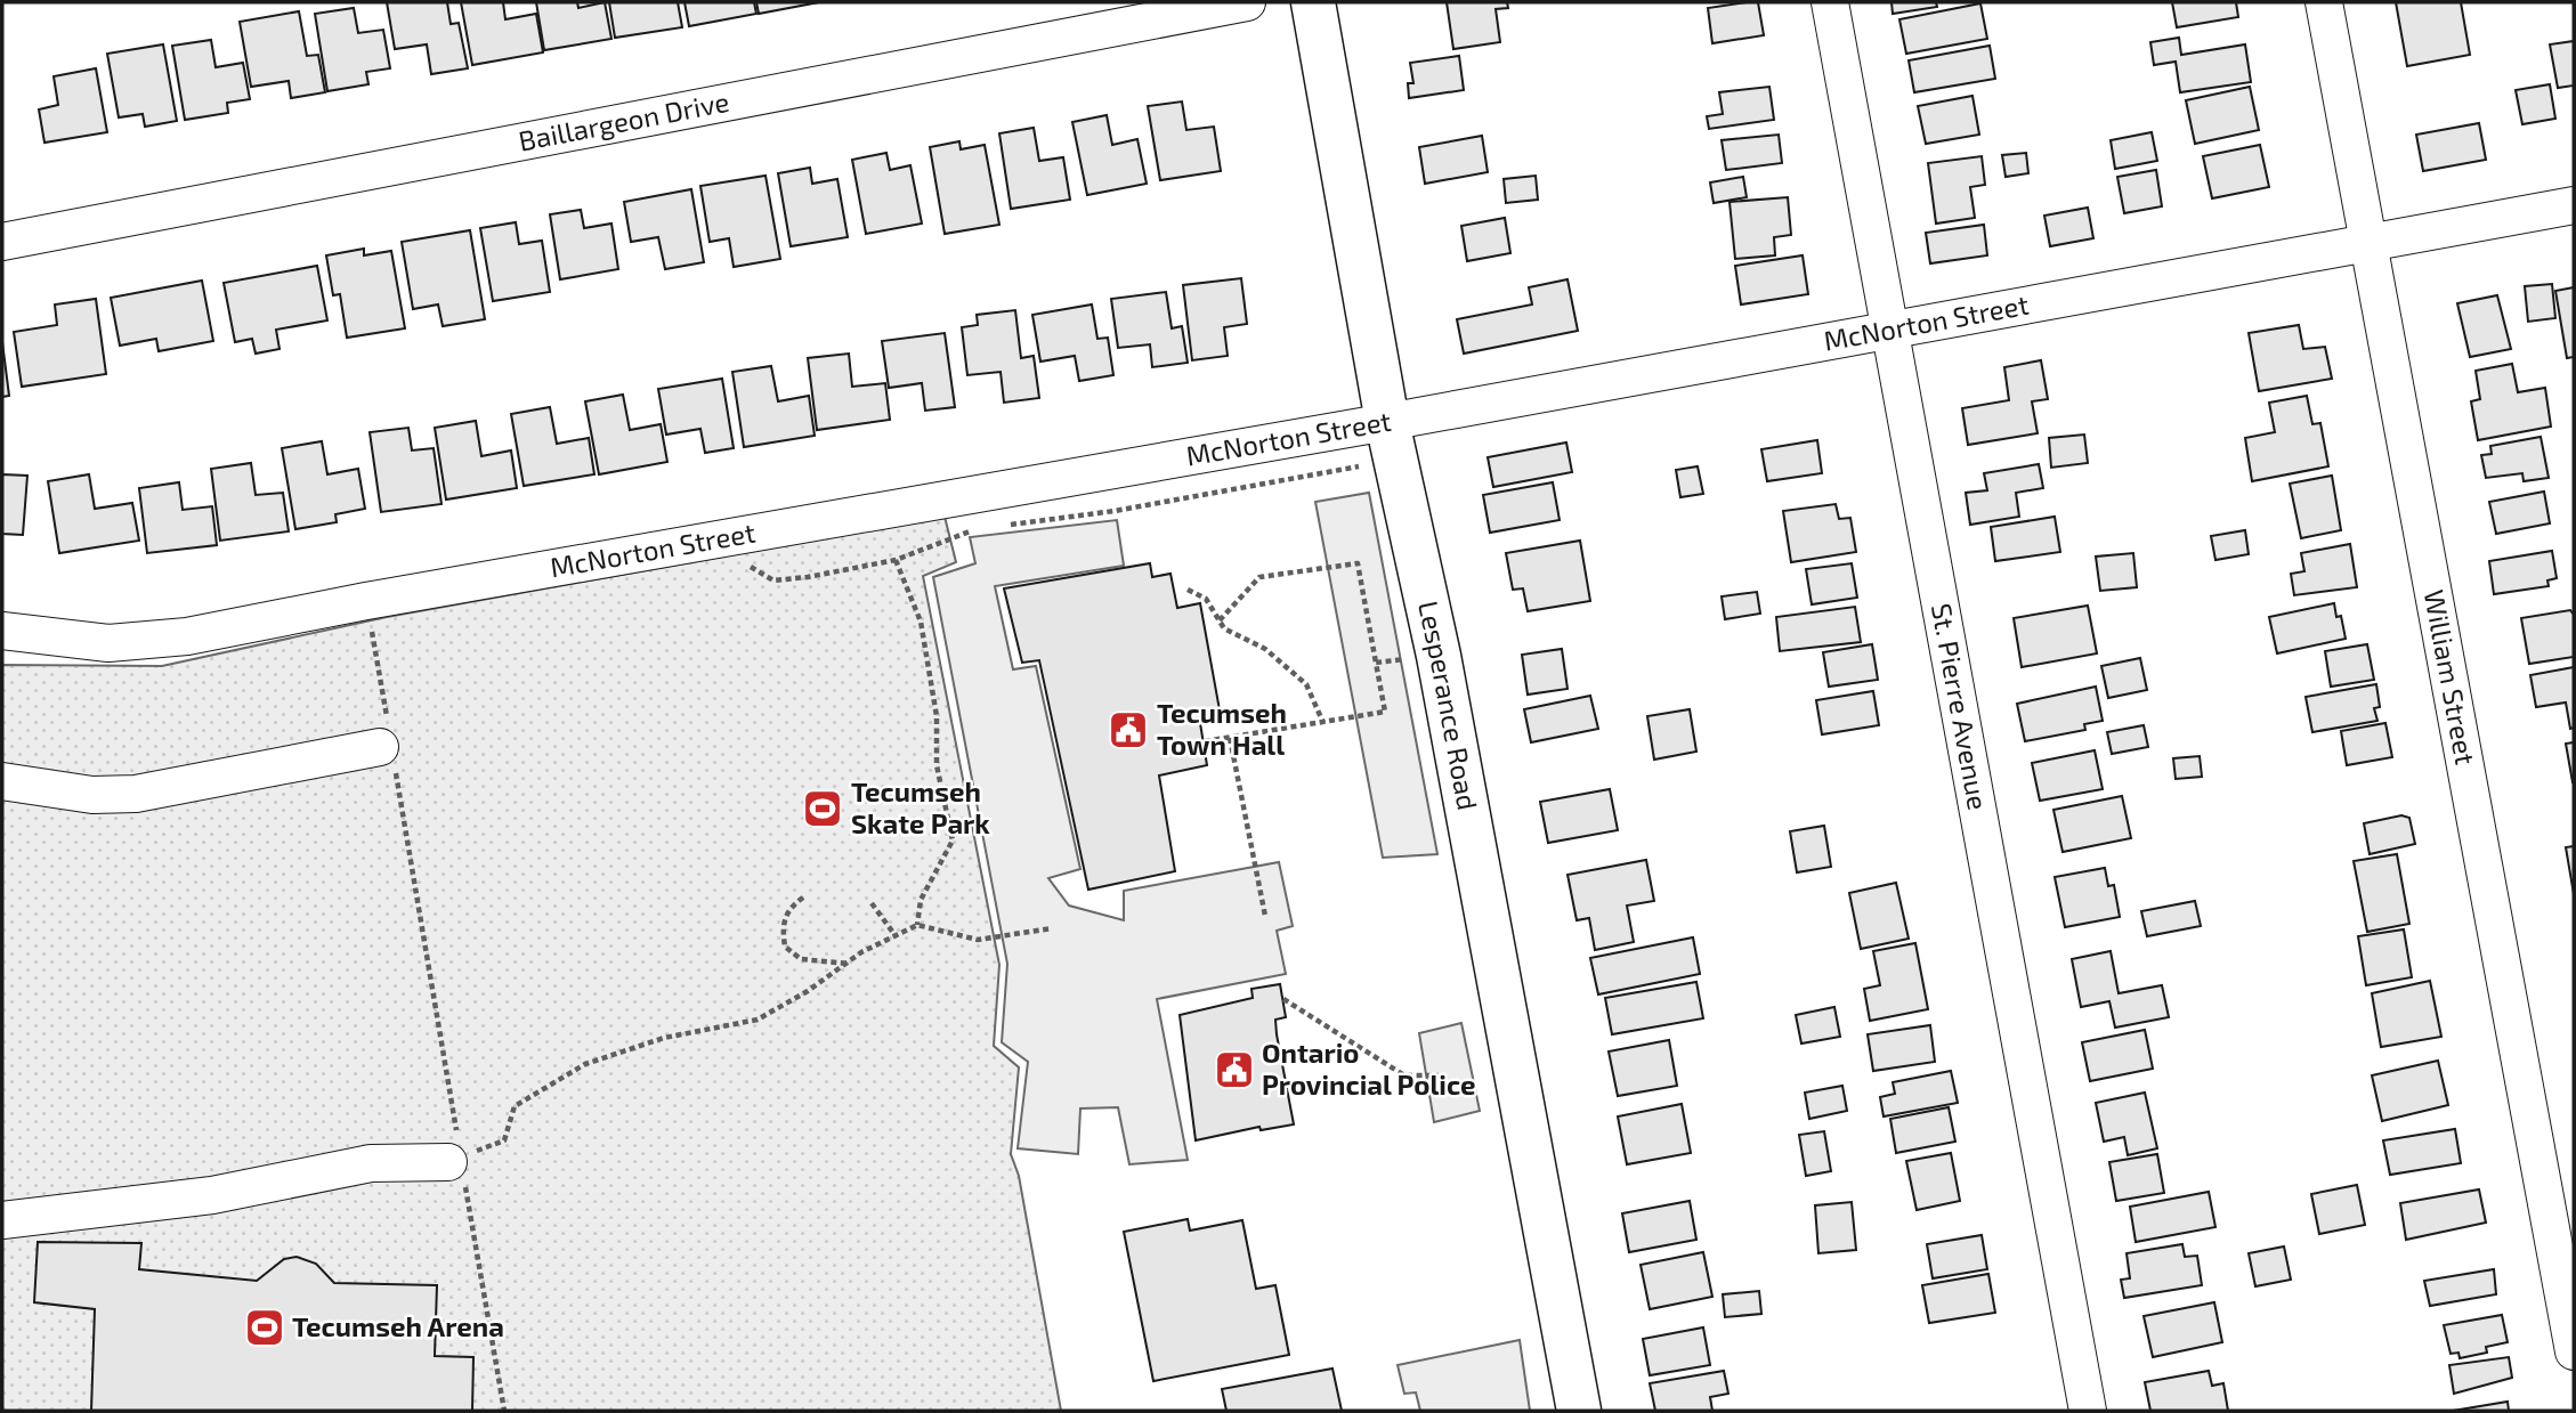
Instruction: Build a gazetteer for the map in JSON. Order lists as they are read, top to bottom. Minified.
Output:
{"streets":{"main road":["Lesperance Road"],"street":["Baillargeon Drive","McNorton Street","William Street","St. Pierre Avenue"]},"crossings":[["McNorton Street","William Street"],["McNorton Street","Lesperance Road"],["McNorton Street","St. Pierre Avenue"]],"places":{"public building":["Tecumseh Town Hall","Ontario Provincial Police"],"sports":["Tecumseh Skate Park","Tecumseh Arena"]}}
